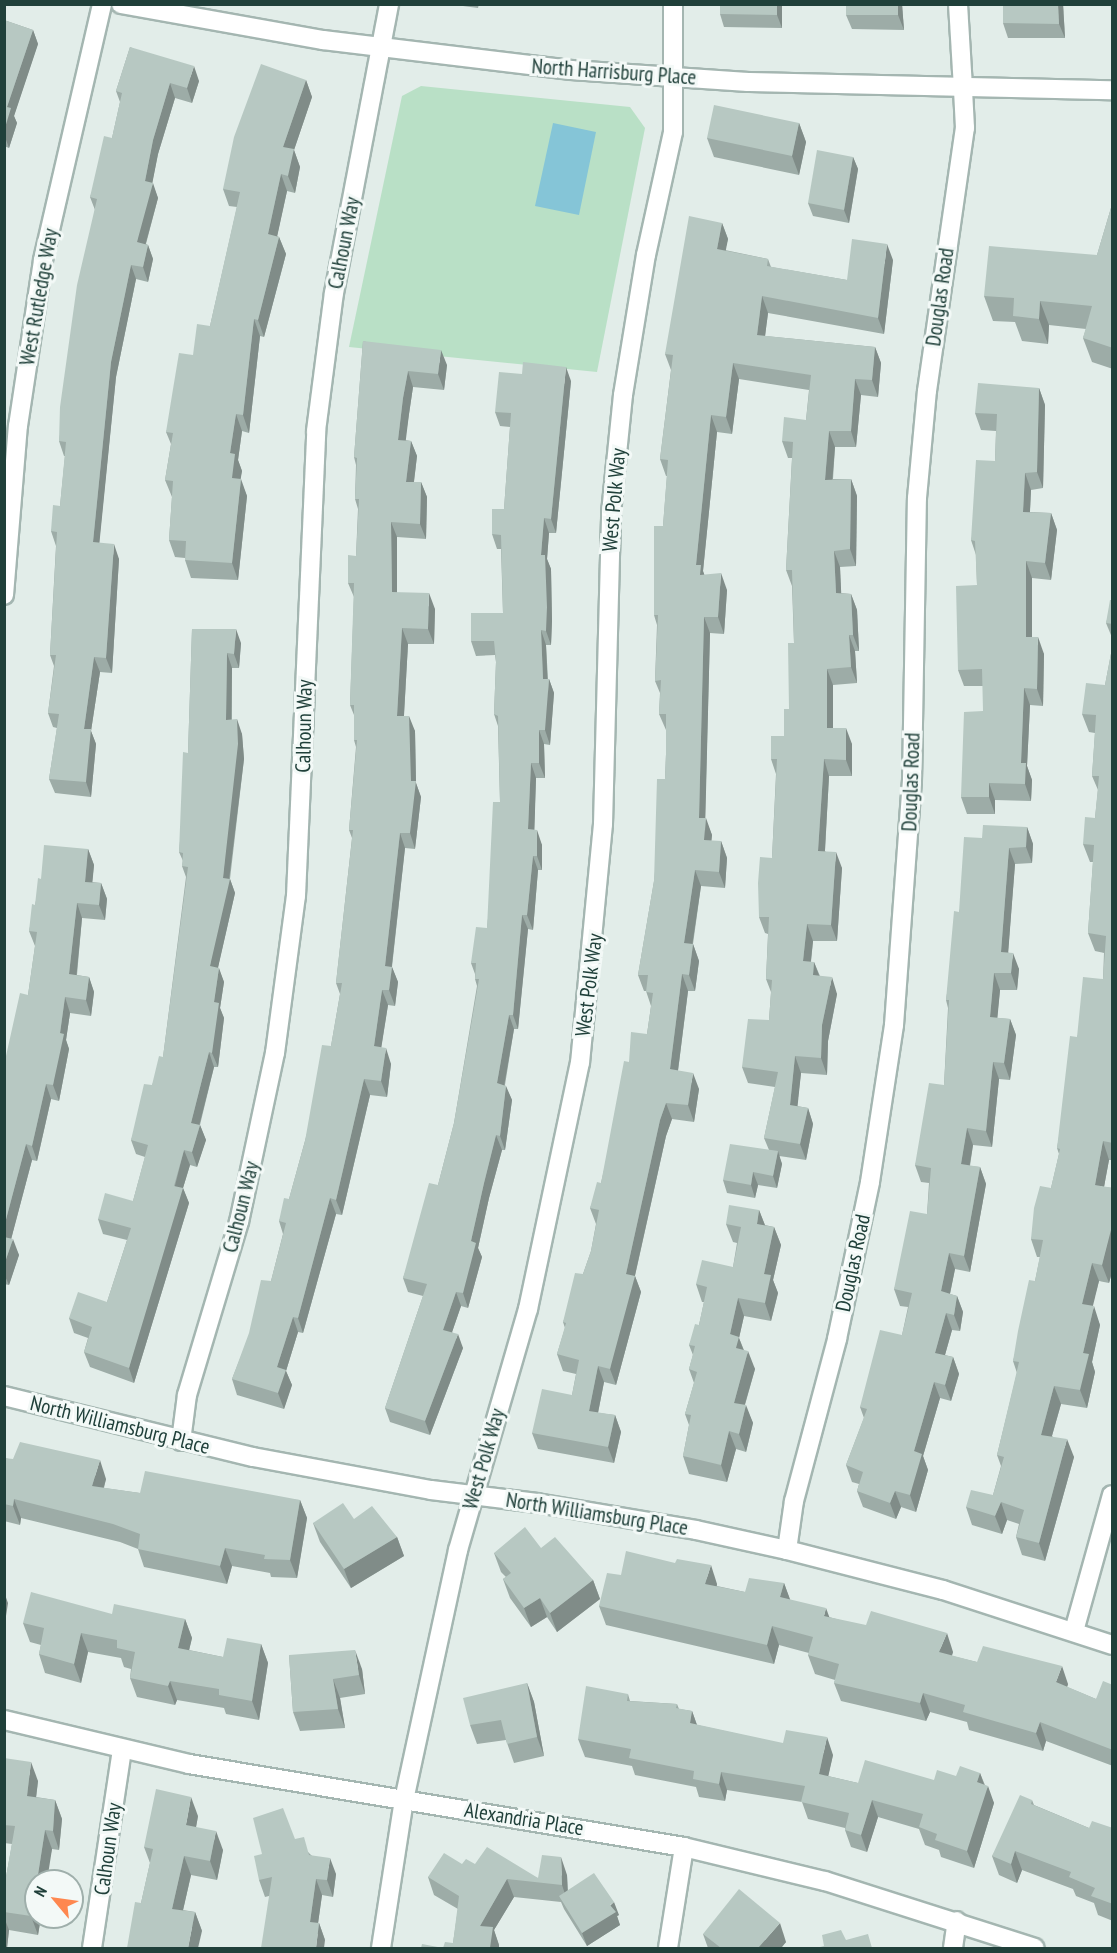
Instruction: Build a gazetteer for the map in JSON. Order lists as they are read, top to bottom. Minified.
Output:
{"streets":{"street":["North Harrisburg Place","Calhoun Way","West Rutledge Way","Douglas Road","West Polk Way","North Williamsburg Place","Alexandria Place"]},"crossings":[["North Harrisburg Place","Calhoun Way"],["North Harrisburg Place","Douglas Road"],["North Harrisburg Place","West Polk Way"],["Calhoun Way","North Williamsburg Place"],["Calhoun Way","Alexandria Place"],["Douglas Road","North Williamsburg Place"],["West Polk Way","North Williamsburg Place"],["West Polk Way","Alexandria Place"]],"north":"top left"}
